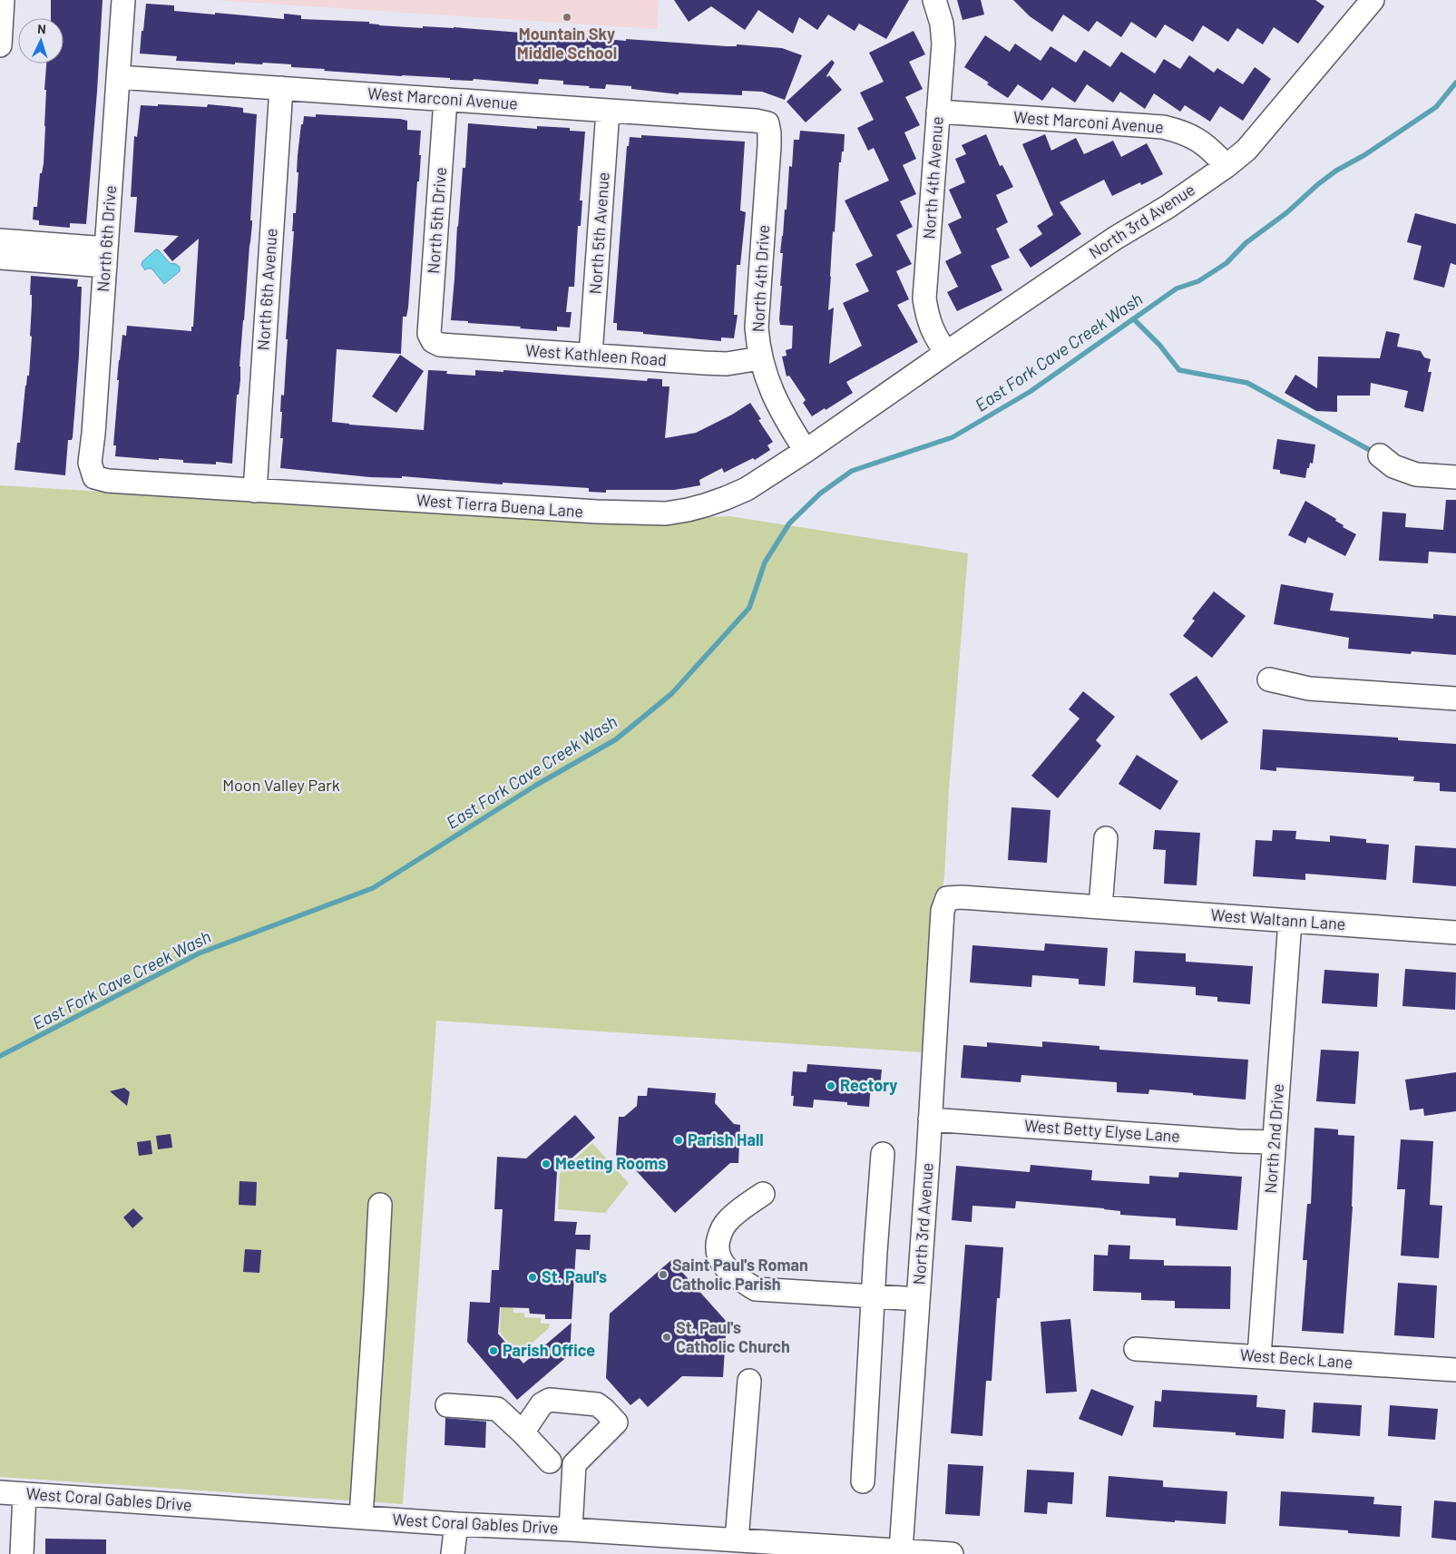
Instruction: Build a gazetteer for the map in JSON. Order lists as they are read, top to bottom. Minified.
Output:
{"streets":{"street":["West Marconi Avenue","North 4th Avenue","North 5th Drive","North 3rd Avenue","North 5th Avenue","North 6th Drive","North 4th Drive","North 6th Avenue","West Kathleen Road","West Tierra Buena Lane","West Waltann Lane","West Betty Elyse Lane","North 2nd Drive","West Beck Lane","West Coral Gables Drive"]},"crossings":[["West Marconi Avenue","North 4th Avenue"],["West Marconi Avenue","North 5th Drive"],["West Marconi Avenue","North 3rd Avenue"],["West Marconi Avenue","North 5th Avenue"],["West Marconi Avenue","North 6th Drive"],["West Marconi Avenue","North 4th Drive"],["West Marconi Avenue","North 6th Avenue"],["North 4th Avenue","North 3rd Avenue"],["North 5th Drive","West Kathleen Road"],["North 3rd Avenue","West Tierra Buena Lane"],["North 3rd Avenue","West Waltann Lane"],["North 3rd Avenue","West Betty Elyse Lane"],["North 3rd Avenue","West Coral Gables Drive"],["North 5th Avenue","West Kathleen Road"],["North 6th Drive","West Tierra Buena Lane"],["North 4th Drive","West Kathleen Road"],["North 4th Drive","West Tierra Buena Lane"],["North 6th Avenue","West Tierra Buena Lane"],["West Waltann Lane","North 2nd Drive"],["West Betty Elyse Lane","North 2nd Drive"],["North 2nd Drive","West Beck Lane"]],"water":["East Fork Cave Creek Wash"],"parks":["Moon Valley Park"],"places":["Mountain Sky Middle School","Rectory","Parish Hall","Meeting Rooms","Saint Paul's Roman Catholic Parish","St. Paul's","St. Paul's Catholic Church","Parish Office"],"north":"top"}
